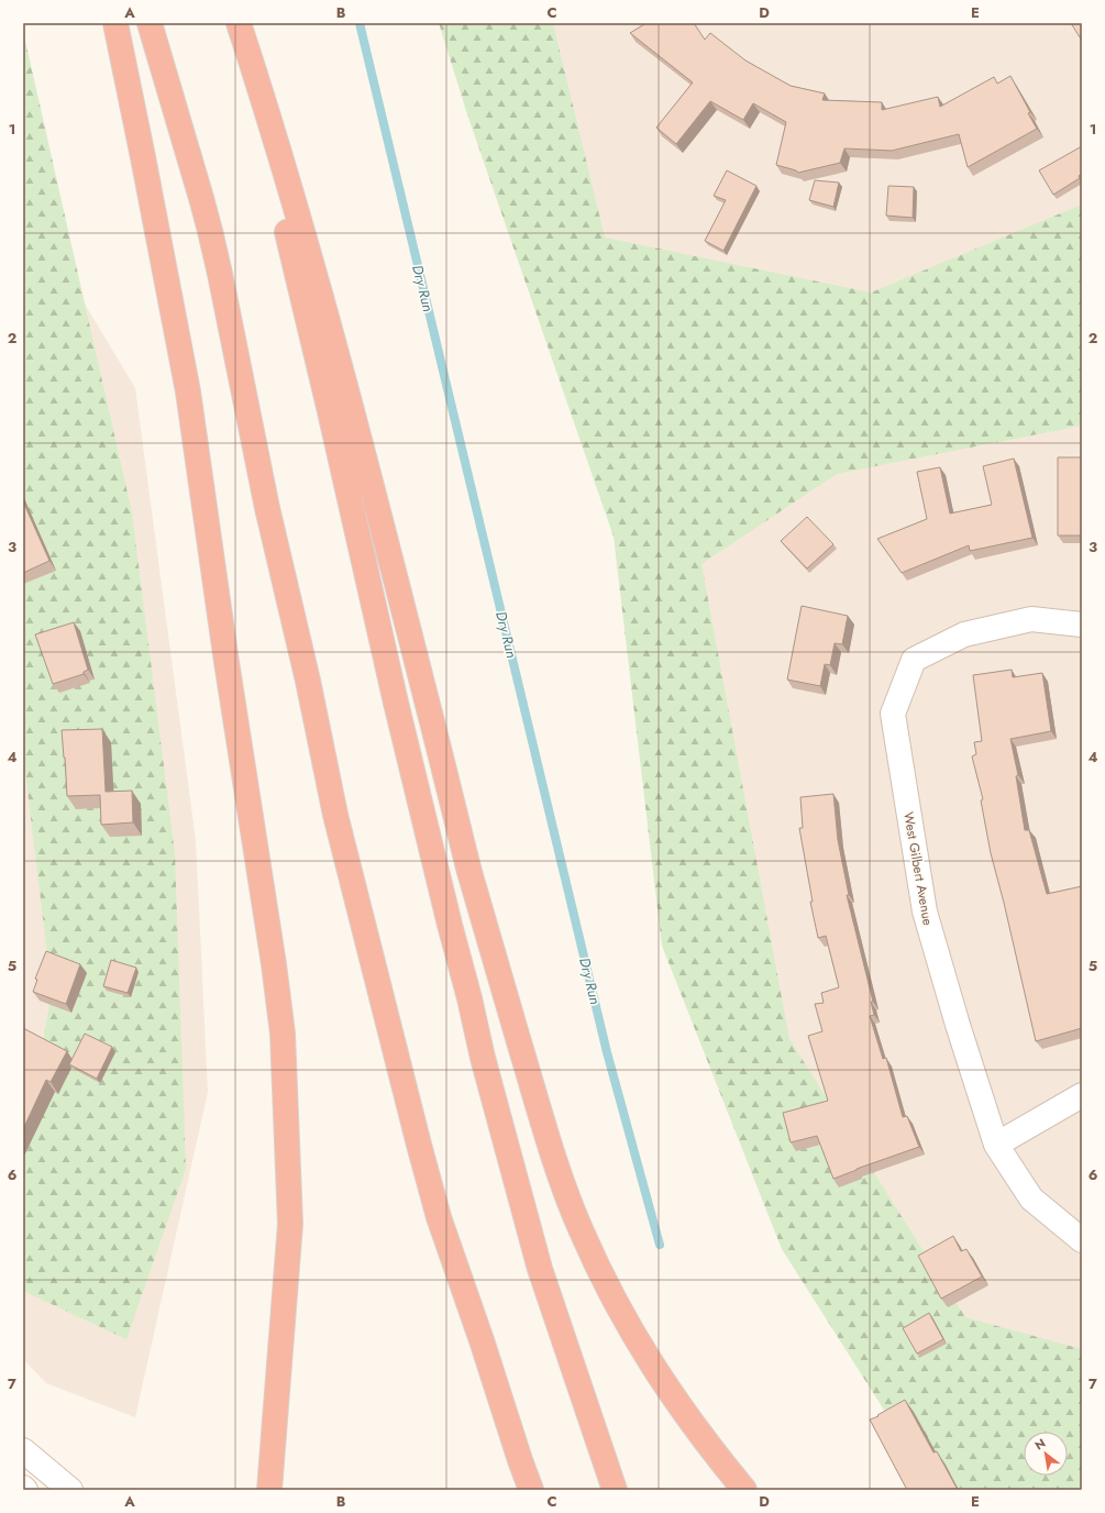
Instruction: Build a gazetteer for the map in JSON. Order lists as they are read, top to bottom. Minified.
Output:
{"streets":{"street":["West Gilbert Avenue"]},"water":["Dry Run"],"north":"top left","grid":{"columns":["A","B","C","D","E"],"rows":["1","2","3","4","5","6","7"]}}
